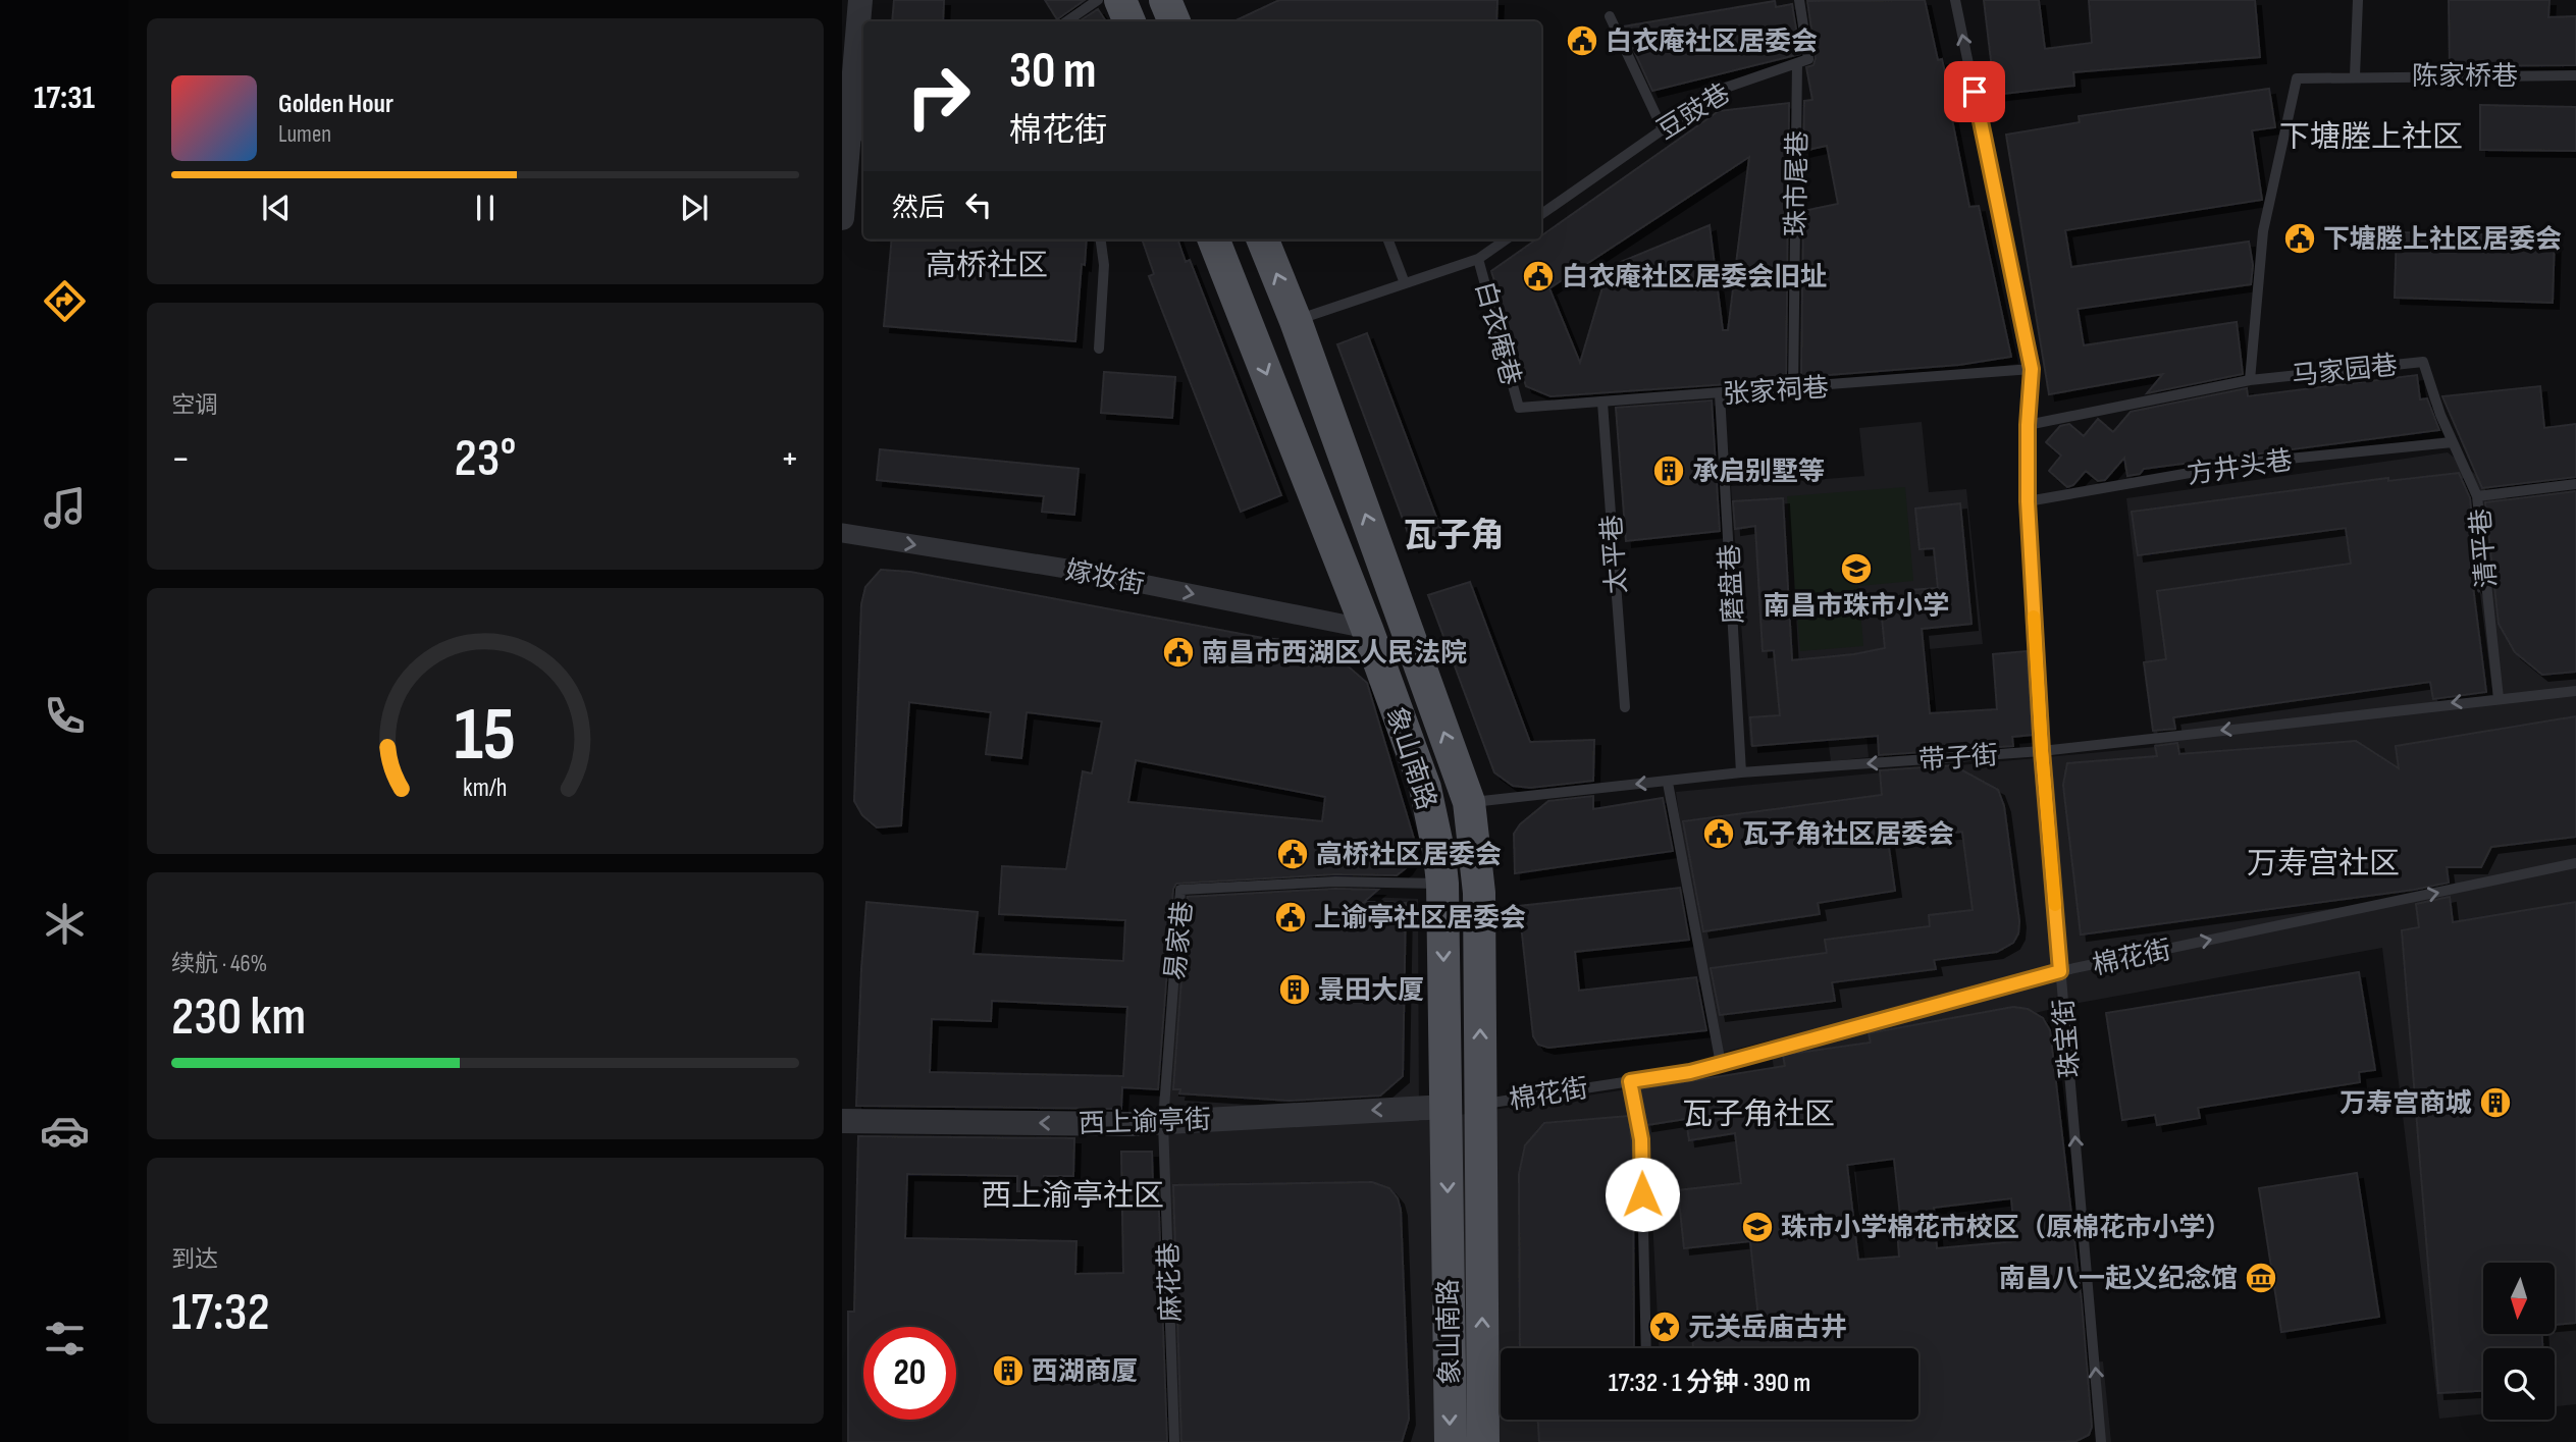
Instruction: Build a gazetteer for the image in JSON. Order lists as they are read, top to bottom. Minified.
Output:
{"streets":{"main road":["象山南路"],"street":["嫁妆街","西上谕亭街"],"lane":["陈家桥巷","豆豉巷","珠市尾巷","白衣庵巷","马家园巷","张家祠巷","方井头巷","清平巷","太平巷","磨盘巷","带子街","易家巷","棉花街","珠宝街","麻花巷"]},"crossings":[["陈家桥巷","马家园巷"],["豆豉巷","珠市尾巷"],["珠市尾巷","张家祠巷"],["白衣庵巷","张家祠巷"],["马家园巷","方井头巷"],["马家园巷","清平巷"],["马家园巷","珠宝街"],["张家祠巷","太平巷"],["张家祠巷","磨盘巷"],["张家祠巷","珠宝街"],["方井头巷","珠宝街"],["清平巷","带子街"],["嫁妆街","象山南路"],["磨盘巷","带子街"],["带子街","象山南路"],["带子街","珠宝街"],["象山南路","易家巷"],["象山南路","棉花街"],["象山南路","西上谕亭街"],["易家巷","西上谕亭街"],["易家巷","麻花巷"],["棉花街","珠宝街"],["西上谕亭街","麻花巷"]],"one_way":["嫁妆街","带子街","棉花街","珠宝街","西上谕亭街"],"districts":["下塘塍上社区","高桥社区","瓦子角","万寿宫社区","瓦子角社区","西上渝亭社区"],"places":{"public building":["白衣庵社区居委会","下塘塍上社区居委会","白衣庵社区居委会旧址","南昌市西湖区人民法院","瓦子角社区居委会","高桥社区居委会","上谕亭社区居委会"],"building":["承启别墅等","景田大厦","万寿宫商城","西湖商厦"],"school or university":["南昌市珠市小学","珠市小学棉花市校区（原棉花市小学）"],"museum":["南昌八一起义纪念馆"],"place":["元关岳庙古井"]},"north":"bottom","page":{"tabs":"17:31","turn":["30 m","棉花街"],"song":["Golden Hour","Lumen"],"then":"然后","tile":["空调",["续航 · 46%","230 km"],["到达","17:32"]],"heat":["−","23°","+"],"limit":"20","trip":"17:32 · 1 分钟 · 390 m","gauge":["15","km/h"]}}
